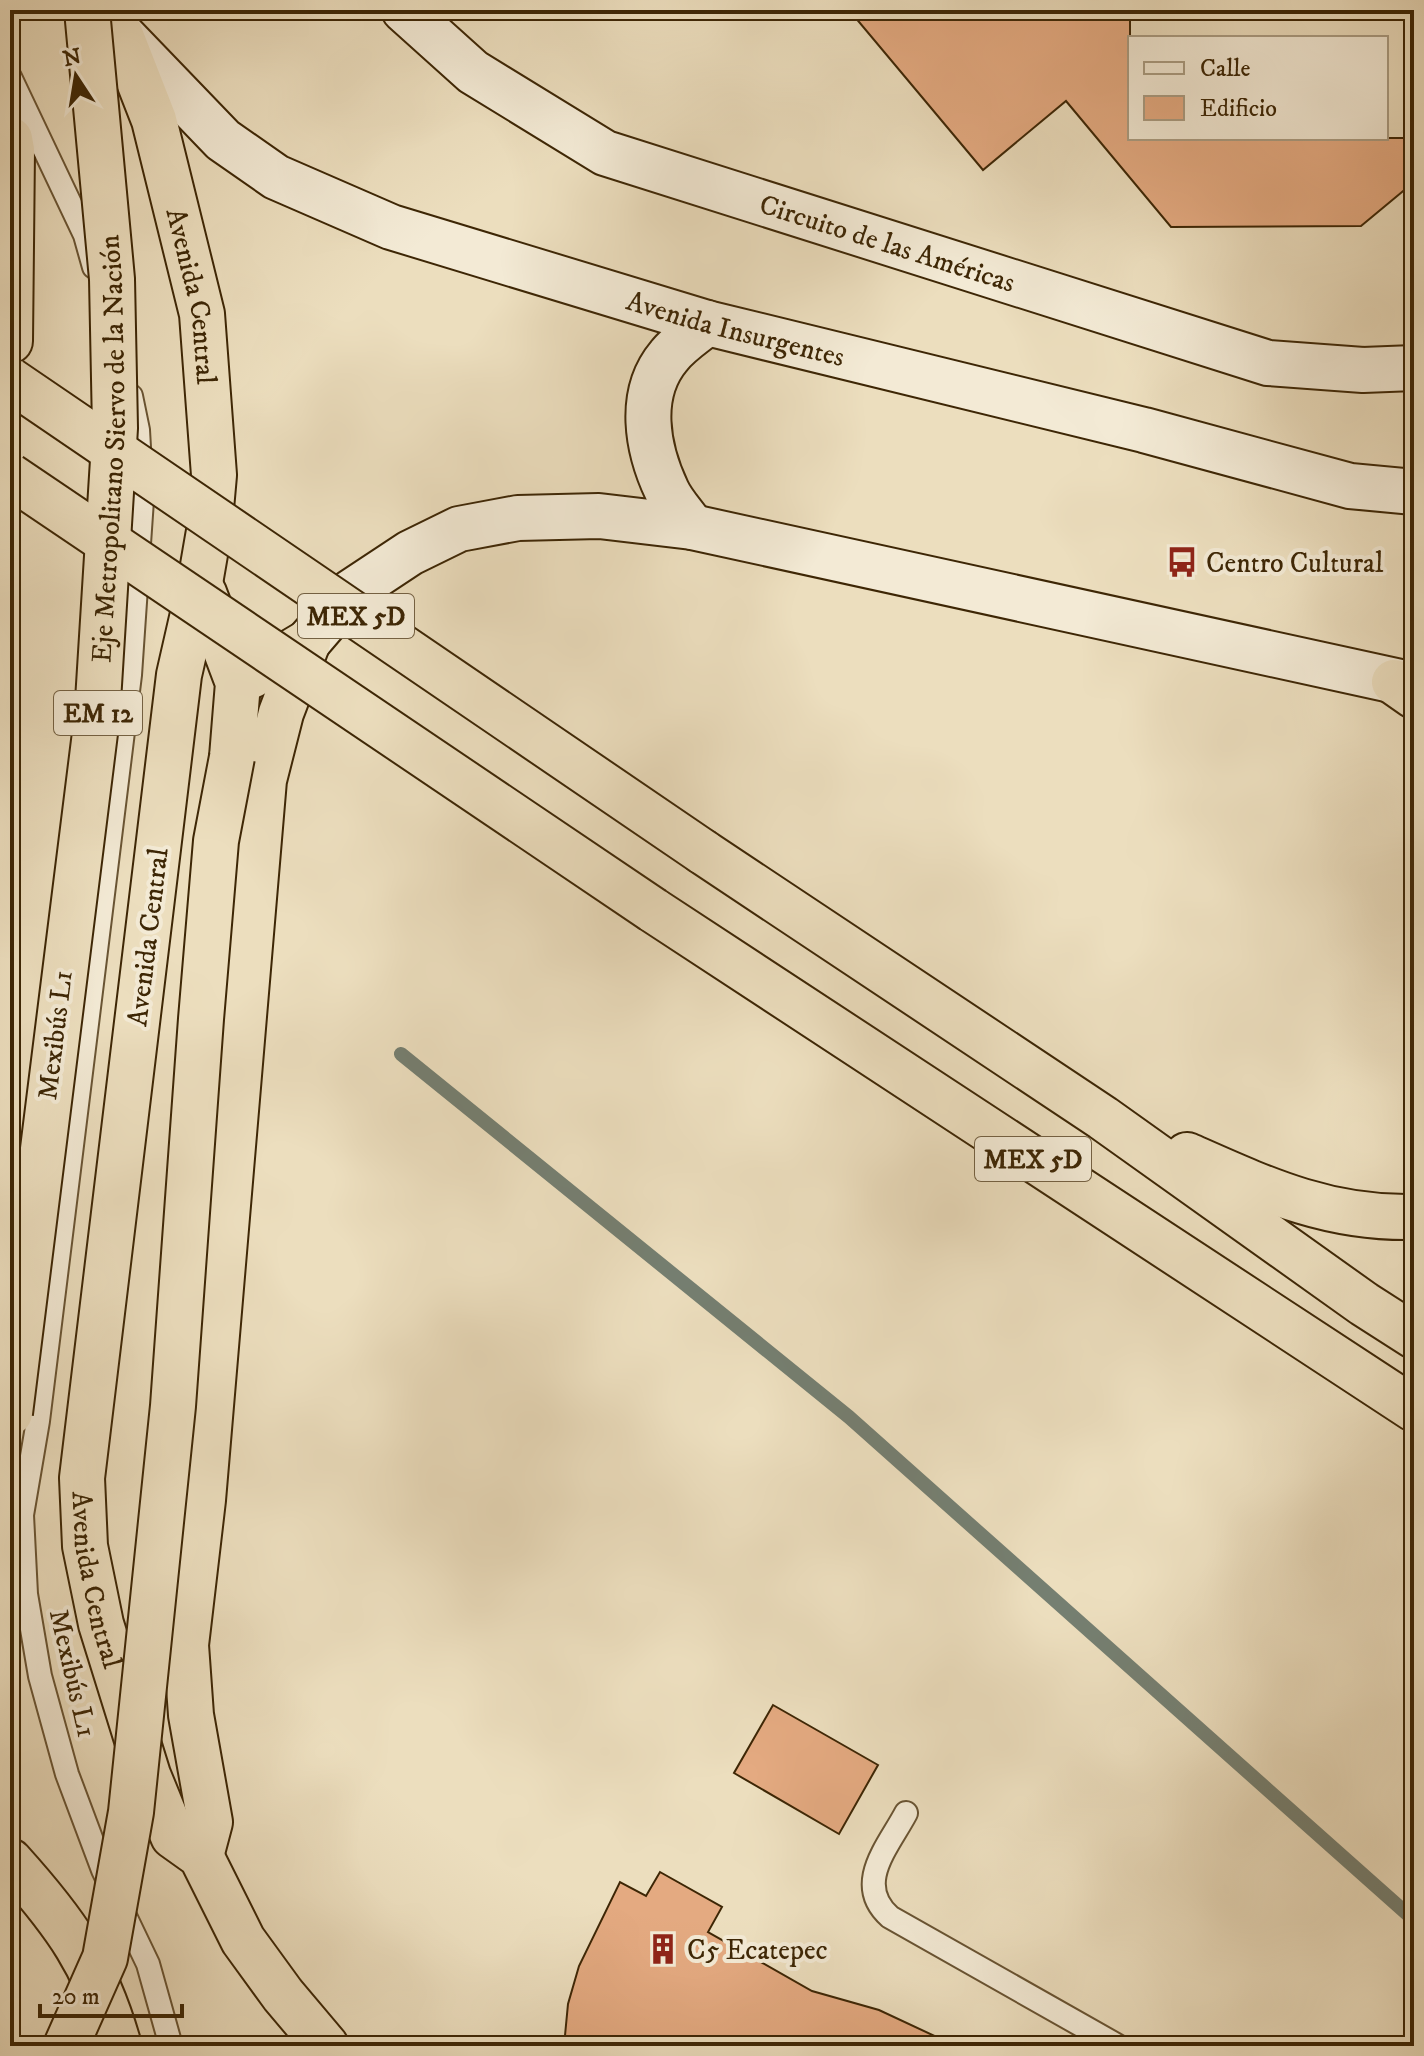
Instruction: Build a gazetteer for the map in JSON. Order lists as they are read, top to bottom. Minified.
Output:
{"streets":{"highway":["Avenida Central","Eje Metropolitano Siervo de la Nación","MEX 5D","EM 12"],"main road":["Circuito de las Américas","Avenida Insurgentes"],"lane":["Mexibús L1"]},"crossings":[["Avenida Central","Avenida Insurgentes"],["Avenida Central","Eje Metropolitano Siervo de la Nación"],["Avenida Insurgentes","Eje Metropolitano Siervo de la Nación"]],"places":{"bus stop":["Centro Cultural"],"building":["C5 Ecatepec"]},"legend":["Calle","Edificio"],"scale_bar":"20 m","north":"top"}
